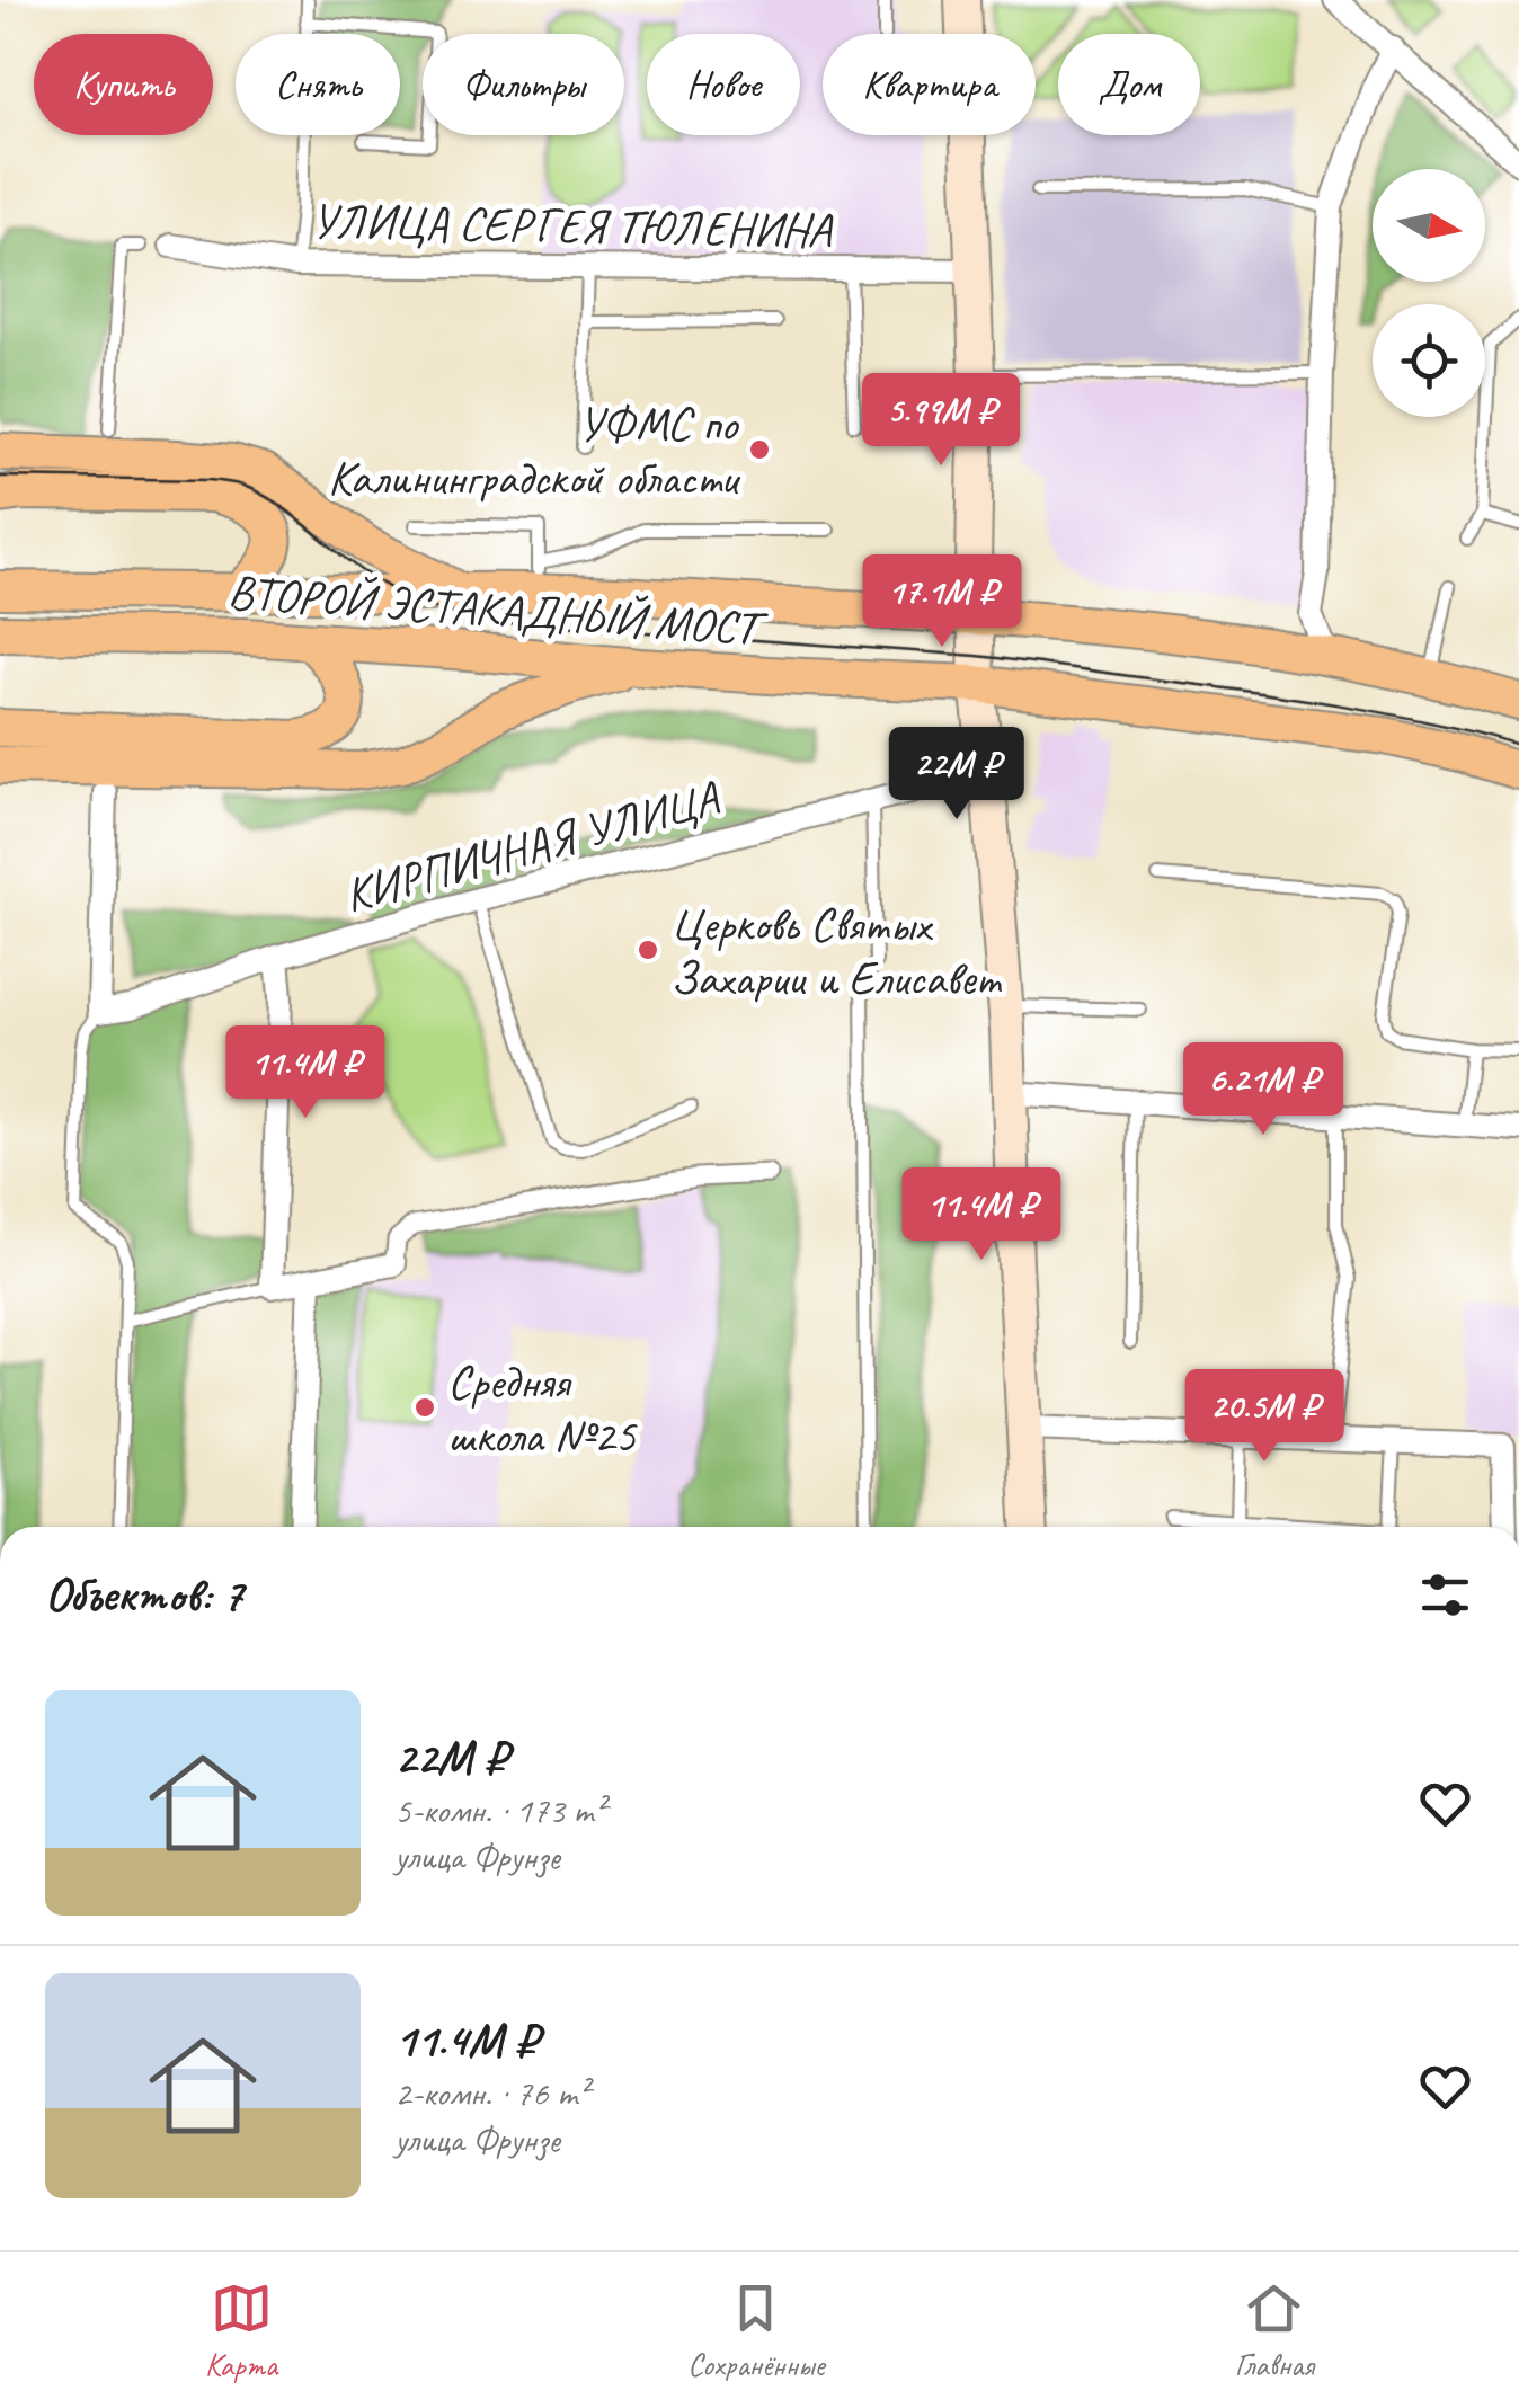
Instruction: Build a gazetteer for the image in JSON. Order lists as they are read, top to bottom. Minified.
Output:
{"streets":{"main road":["ВТОРОЙ ЭСТАКАДНЫЙ МОСТ"],"street":["УЛИЦА СЕРГЕЯ ТЮЛЕНИНА","КИРПИЧНАЯ УЛИЦА"]},"places":["УФМС по Калининградской области","Церковь Святых Захарии и Елисавет","Средняя школа №25"],"north":"right","page":{"chip":["Купить","Снять","Фильтры","Новое","Квартира","Дом"],"price":["5.99M ₽","17.1M ₽","22M ₽","11.4M ₽","6.21M ₽","11.4M ₽","20.5M ₽"],"heading":"Объектов: 7","list":[{"name":"22M ₽","note":"5-комн. · 173 m² · улица Фрунзе"},{"name":"11.4M ₽","note":"2-комн. · 76 m² · улица Фрунзе"}],"tabs":["Карта","Сохранённые","Главная"]}}
